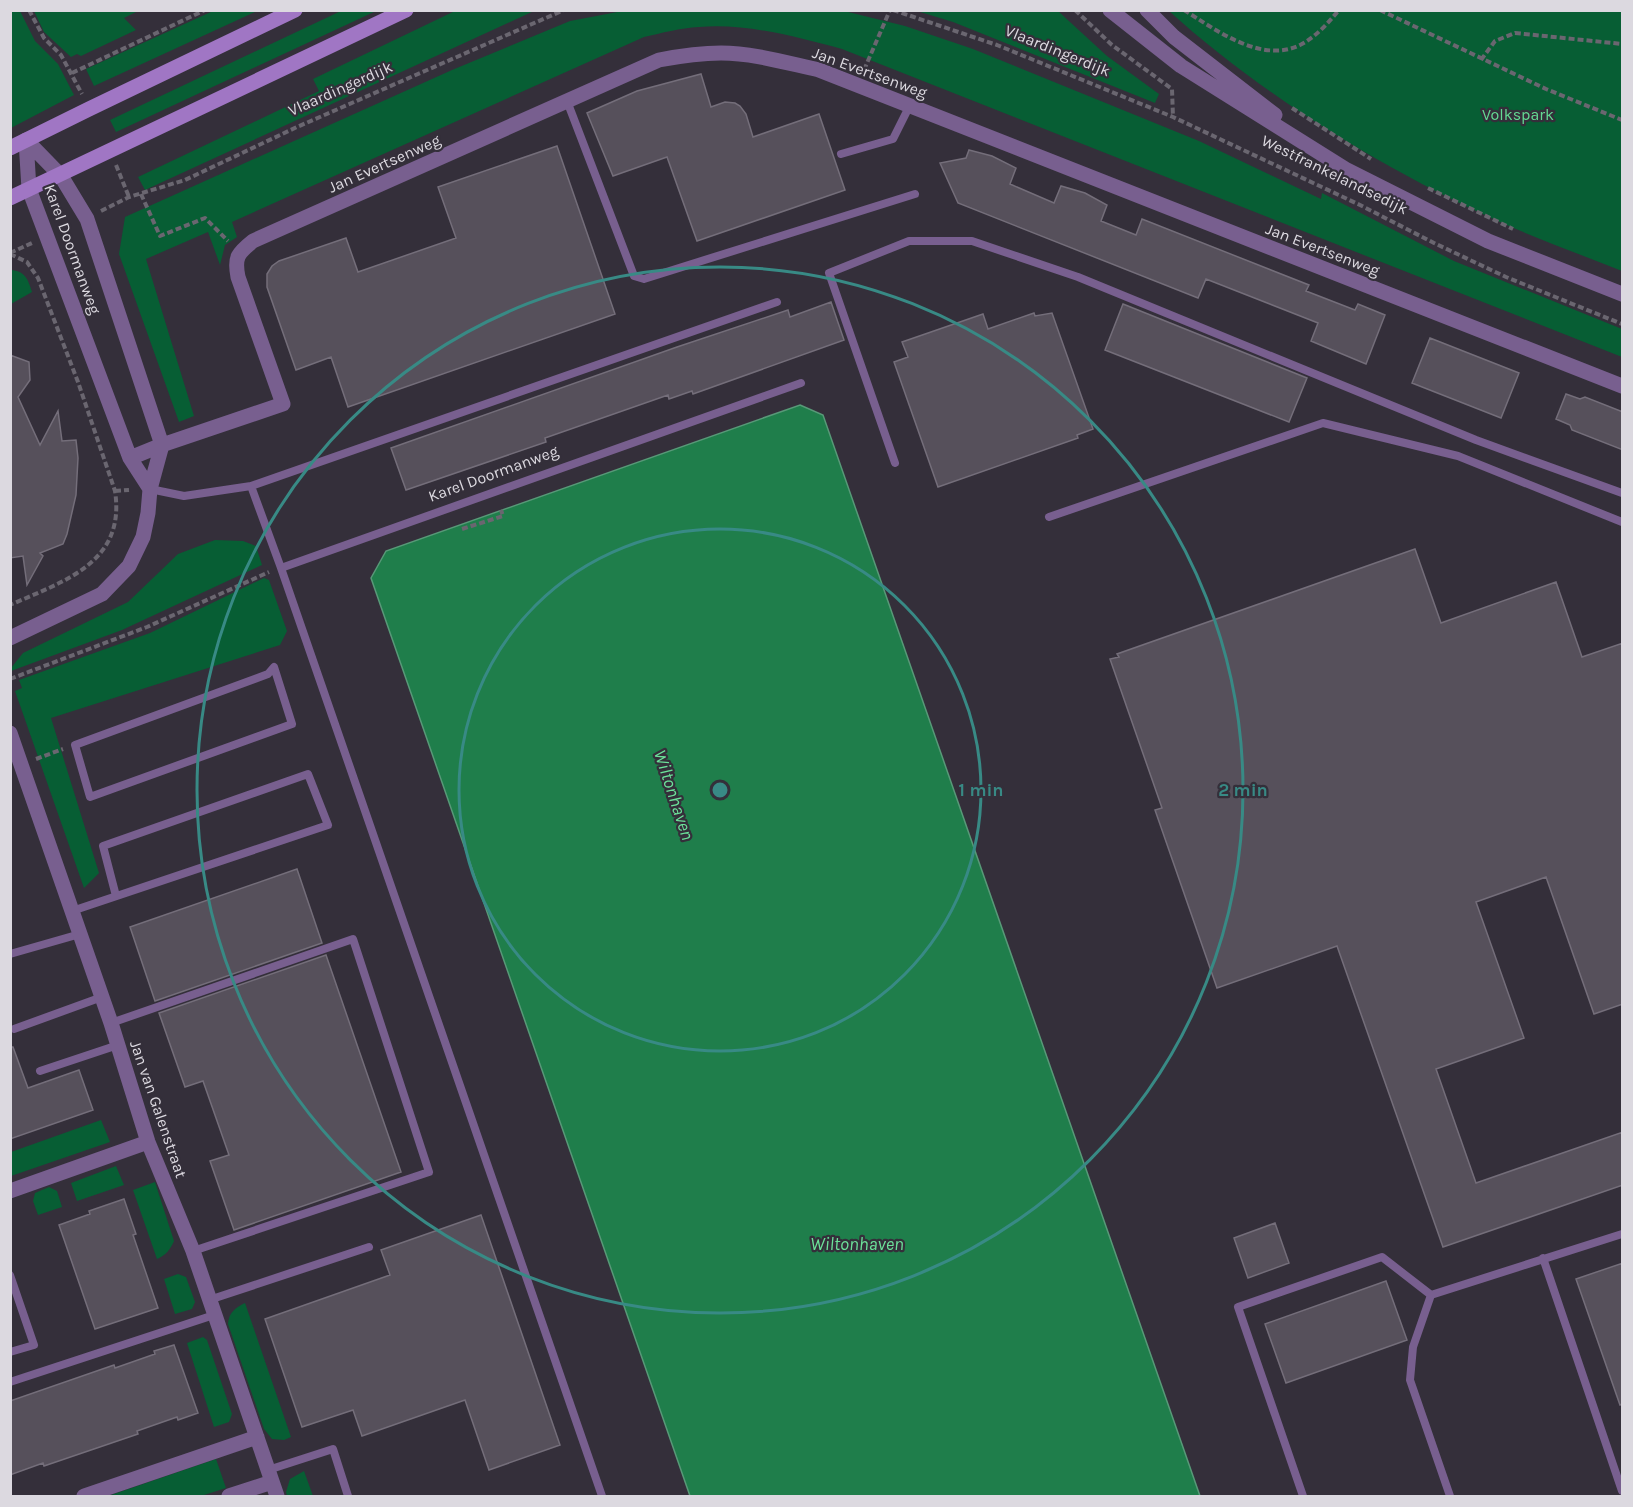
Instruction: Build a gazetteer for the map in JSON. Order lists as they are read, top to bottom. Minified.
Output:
{"streets":{"street":["Jan Evertsenweg","Westfrankelandsedijk","Karel Doormanweg","Jan van Galenstraat"],"path":["Vlaardingerdijk"]},"crossings":[["Vlaardingerdijk","Westfrankelandsedijk"]],"water":["Wiltonhaven"],"parks":["Volkspark"],"rings":["1 min","2 min"]}
